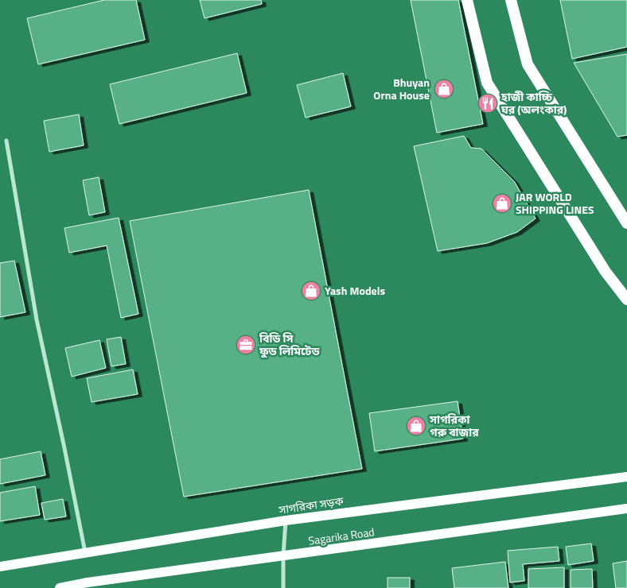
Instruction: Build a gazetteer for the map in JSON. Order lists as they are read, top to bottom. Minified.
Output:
{"streets":{"main road":["সাগরিকা সড়ক","Sagarika Road"]},"places":{"shop":["Bhuyan Orna House","JAR WORLD SHIPPING LINES","Yash Models","সাগরিকা গরু বাজার"],"restaurant":["হাজী কাচ্চি ঘর (অলংকার)"],"office":["বিডি সি ফুড লিমিটেড"]}}
